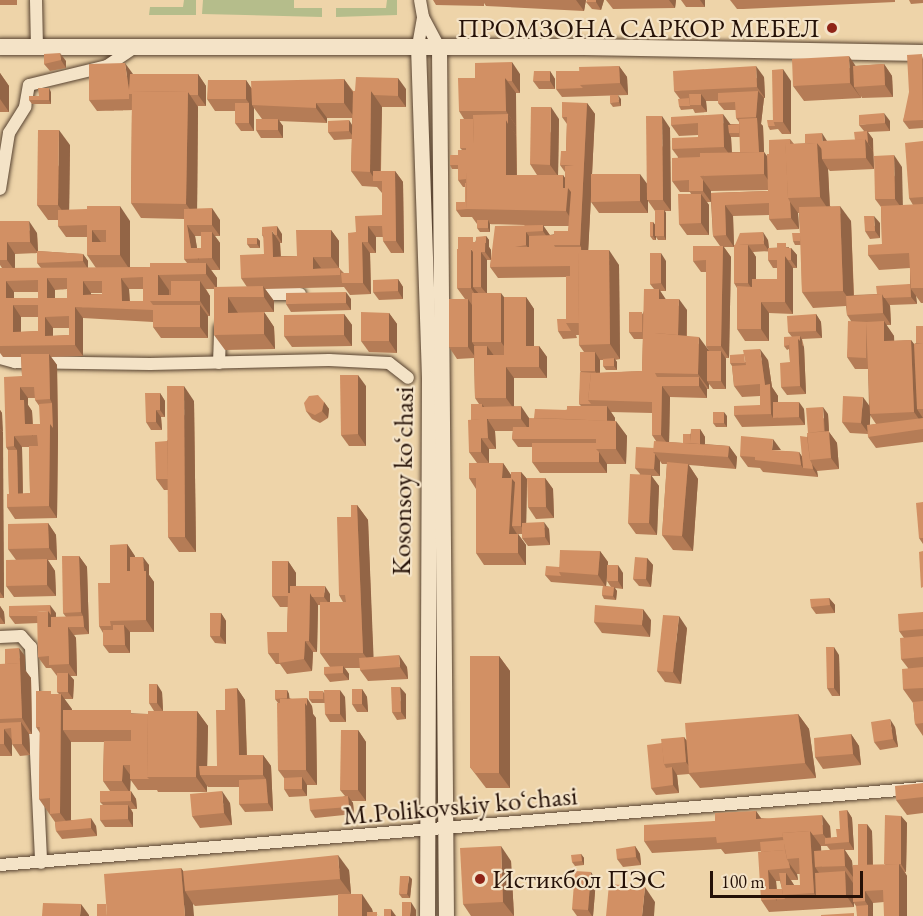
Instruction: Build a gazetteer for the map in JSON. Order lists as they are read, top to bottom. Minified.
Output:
{"streets":{"street":["Kosonsoy koʻchasi","M.Polikovskiy koʻchasi"]},"crossings":[["Kosonsoy koʻchasi","M.Polikovskiy koʻchasi"]],"places":["ПРОМЗОНА САРКОР МЕБЕЛ","Истикбол ПЭС"],"scale_bar":"100 m"}
